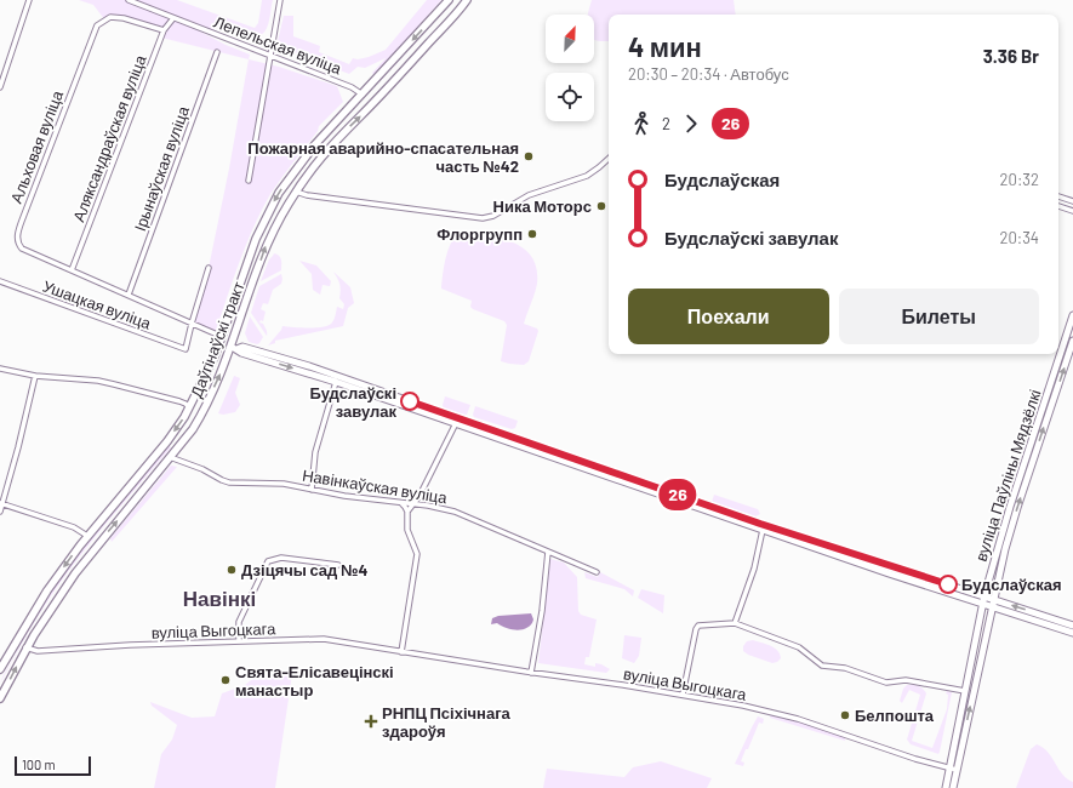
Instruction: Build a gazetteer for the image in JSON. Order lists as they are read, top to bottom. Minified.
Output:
{"streets":{"main road":["Даўгінаўскі тракт","вуліца Паўліны Мядзёлкі"],"street":["Лепельская вуліца","Аляксандраўская вуліца","Альховая вуліца","Ірынаўская вуліца","Ушацкая вуліца","Навінкаўская вуліца","вуліца Выгоцкага"]},"crossings":[["Лепельская вуліца","Аляксандраўская вуліца"],["Лепельская вуліца","Даўгінаўскі тракт"],["Аляксандраўская вуліца","Альховая вуліца"],["Альховая вуліца","Ірынаўская вуліца"],["Альховая вуліца","Ушацкая вуліца"],["Альховая вуліца","Даўгінаўскі тракт"],["Даўгінаўскі тракт","Навінкаўская вуліца"],["Даўгінаўскі тракт","вуліца Выгоцкага"],["вуліца Паўліны Мядзёлкі","вуліца Выгоцкага"]],"districts":["Навінкі"],"places":{"other":["Пожарная аварийно-спасательная часть №42","Ника Моторс","Флоргрупп","Будслаўскі завулак","Дзіцячы сад №4","Будслаўская","Свята-Елісавецінскі манастыр","Белпошта"],"health":["РНПЦ Псіхічнага здароўя"]},"lines":["bus line 26"],"scale_bar":"100 m","north":"top right","page":{"on_map":"26","heading":["4 мин","20:30 – 20:34 · Автобус","3.36 Br"],"legs":["2","26"],"list":[{"name":"Будслаўская","value":"20:32"},{"name":"Будслаўскі завулак","value":"20:34"}],"buttons":["Поехали","Билеты"],"scale":"100 m"}}
